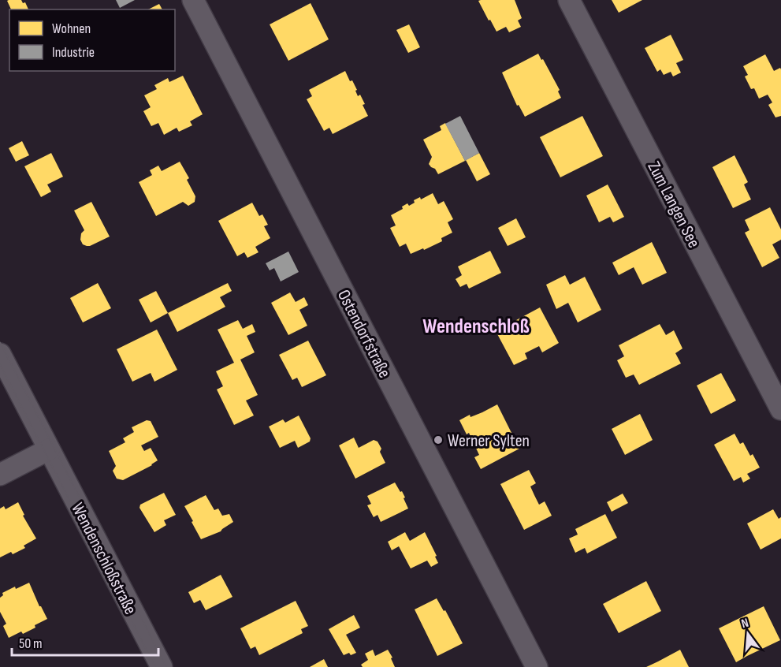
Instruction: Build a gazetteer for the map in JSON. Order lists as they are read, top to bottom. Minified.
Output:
{"streets":{"street":["Zum Langen See","Ostendorfstraße","Wendenschloßstraße"]},"districts":["Wendenschloß"],"places":["Werner Sylten"],"legend":["Wohnen","Industrie"],"scale_bar":"50 m","north":"top"}
